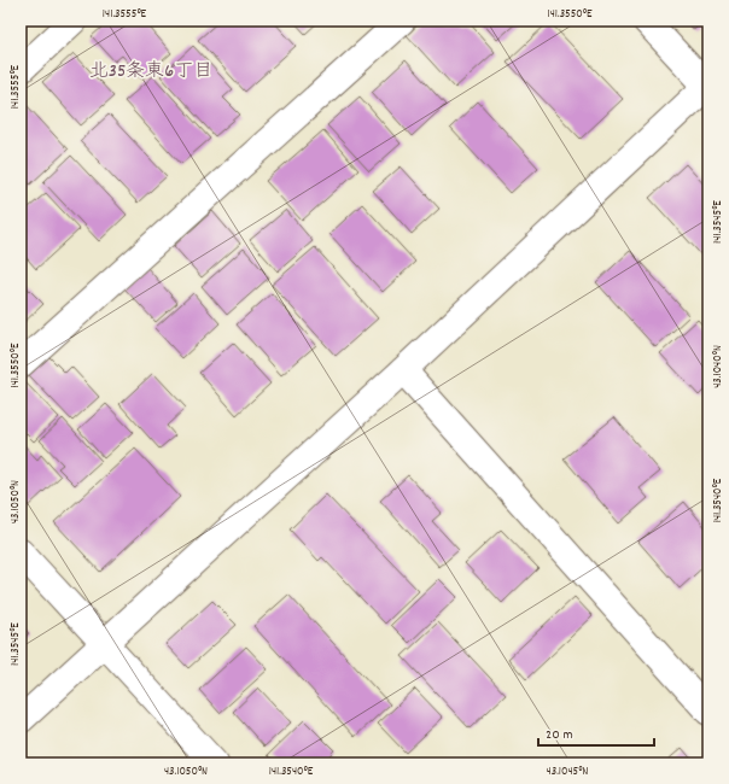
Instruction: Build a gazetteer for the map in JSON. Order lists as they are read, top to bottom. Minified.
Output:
{"districts":["北35条東6丁目"],"scale_bar":"20 m","coordinates":["141.3555°E","141.3550°E","141.3545°E","43.1040°N","141.3540°E","43.1050°N","43.1045°N"]}
